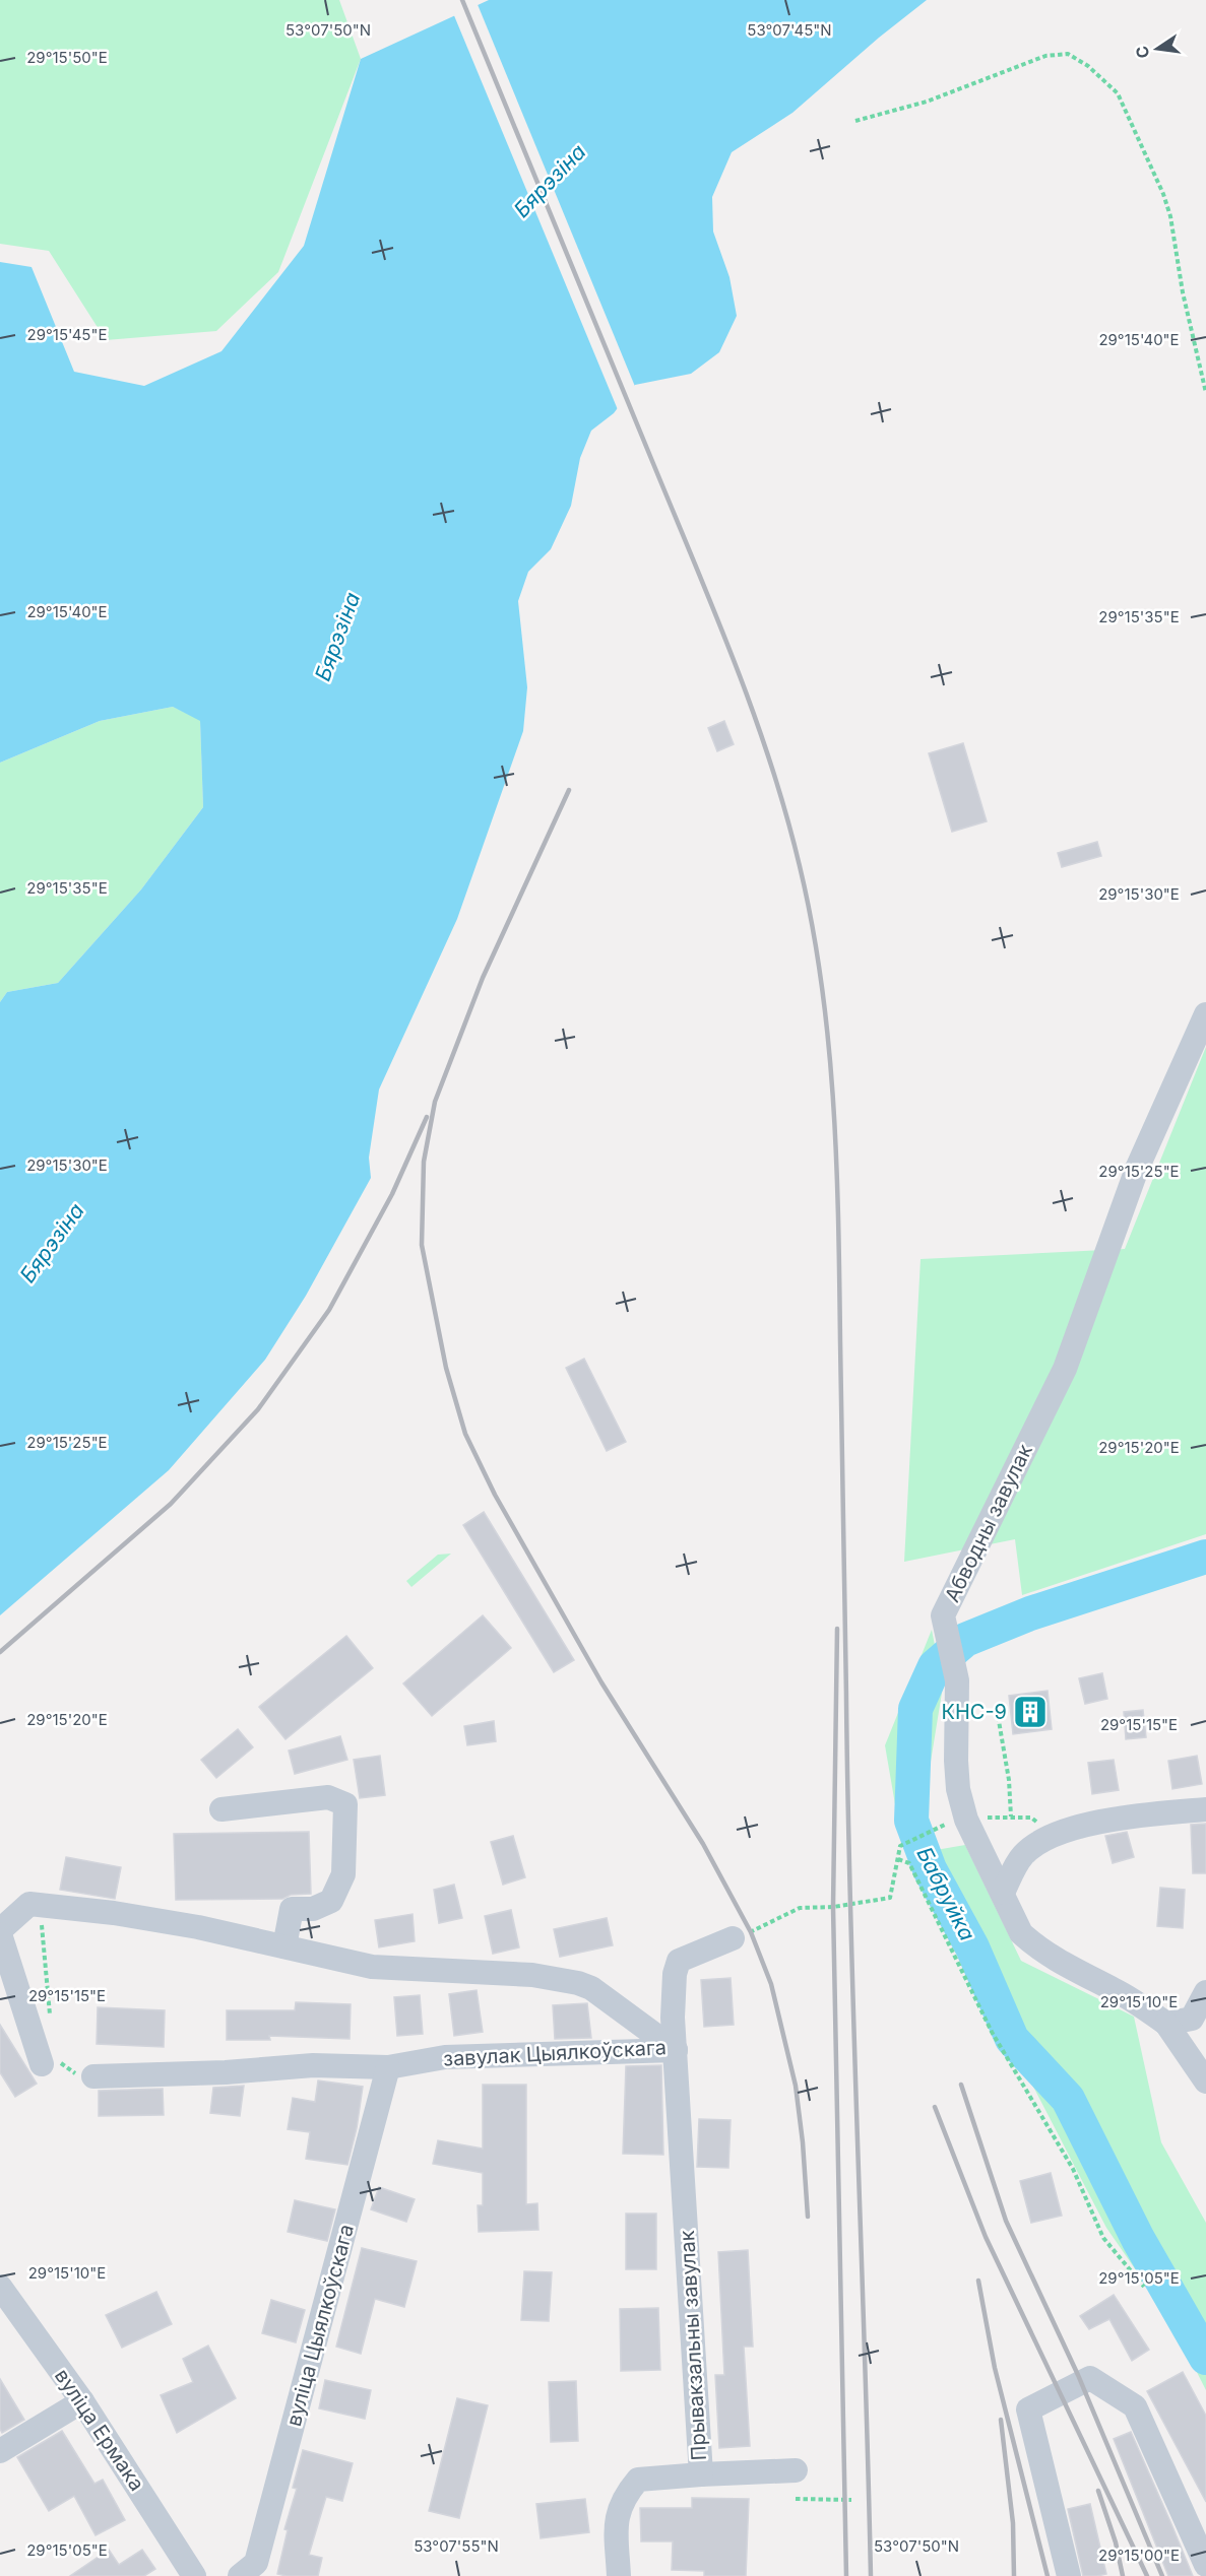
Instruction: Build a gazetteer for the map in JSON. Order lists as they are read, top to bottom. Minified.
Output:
{"streets":{"street":["Абводны завулак","завулак Цыялкоўскага","вуліца Цыялкоўскага","Прывакзальны завулак","вуліца Ермака"]},"crossings":[["завулак Цыялкоўскага","вуліца Цыялкоўскага"],["завулак Цыялкоўскага","Прывакзальны завулак"]],"water":["Бярэзіна","Бабруйка"],"places":{"building":["КНС-9"]},"north":"left","coordinates":["53°07'50\"N","53°07'45\"N","29°15'50\"E","29°15'45\"E","29°15'40\"E","29°15'35\"E","29°15'30\"E","29°15'25\"E","29°15'20\"E","29°15'15\"E","29°15'10\"E","29°15'05\"E","53°07'55\"N","29°15'00\"E"]}
